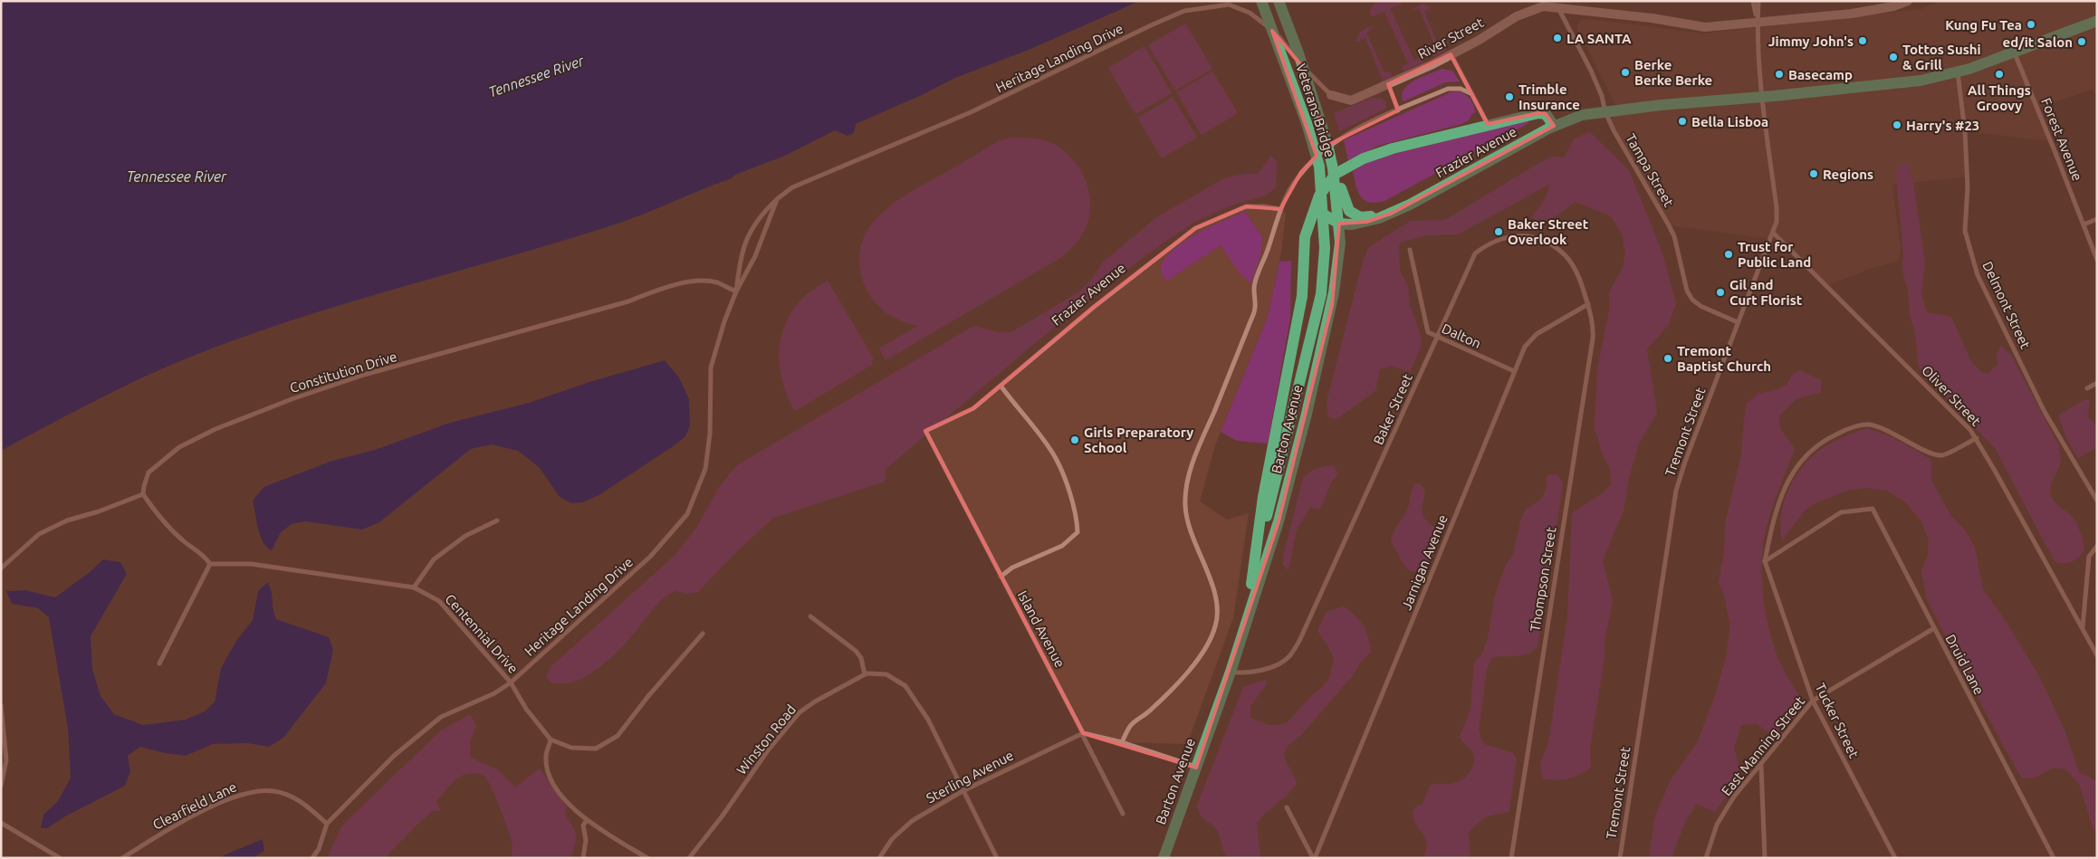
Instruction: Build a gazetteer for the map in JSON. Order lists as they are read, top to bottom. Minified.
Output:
{"streets":{"main road":["Veterans Bridge","Frazier Avenue","Barton Avenue"],"street":["River Street","Heritage Landing Drive","Forest Avenue","Tampa Street","Delmont Street","Dalton","Constitution Drive","Oliver Street","Baker Street","Tremont Street","Jarnigan Avenue","Thompson Street","Island Avenue","Centennial Drive","Druid Lane","Tucker Street","Winston Road","East Manning Street","Sterling Avenue","Clearfield Lane"]},"crossings":[["River Street","Heritage Landing Drive"],["River Street","Tampa Street"],["River Street","Tremont Street"],["Heritage Landing Drive","Constitution Drive"],["Heritage Landing Drive","Centennial Drive"],["Heritage Landing Drive","Clearfield Lane"],["Veterans Bridge","Frazier Avenue"],["Veterans Bridge","Barton Avenue"],["Forest Avenue","Frazier Avenue"],["Frazier Avenue","Tampa Street"],["Frazier Avenue","Delmont Street"],["Frazier Avenue","Barton Avenue"],["Frazier Avenue","Tremont Street"],["Frazier Avenue","Island Avenue"],["Tampa Street","Tremont Street"],["Dalton","Baker Street"],["Dalton","Jarnigan Avenue"],["Oliver Street","Tremont Street"],["Baker Street","Barton Avenue"],["Baker Street","Jarnigan Avenue"],["Baker Street","Thompson Street"],["Jarnigan Avenue","Thompson Street"],["Island Avenue","Sterling Avenue"],["Druid Lane","Tucker Street"],["Druid Lane","East Manning Street"],["Tucker Street","East Manning Street"],["Winston Road","Sterling Avenue"]],"water":["Tennessee River"],"places":["Kung Fu Tea","LA SANTA","Jimmy John's","ed/it Salon","Tottos Sushi & Grill","Berke Berke Berke","Basecamp","All Things Groovy","Trimble Insurance","Bella Lisboa","Harry's #23","Regions","Baker Street Overlook","Trust for Public Land","Gil and Curt Florist","Tremont Baptist Church","Girls Preparatory School"]}
